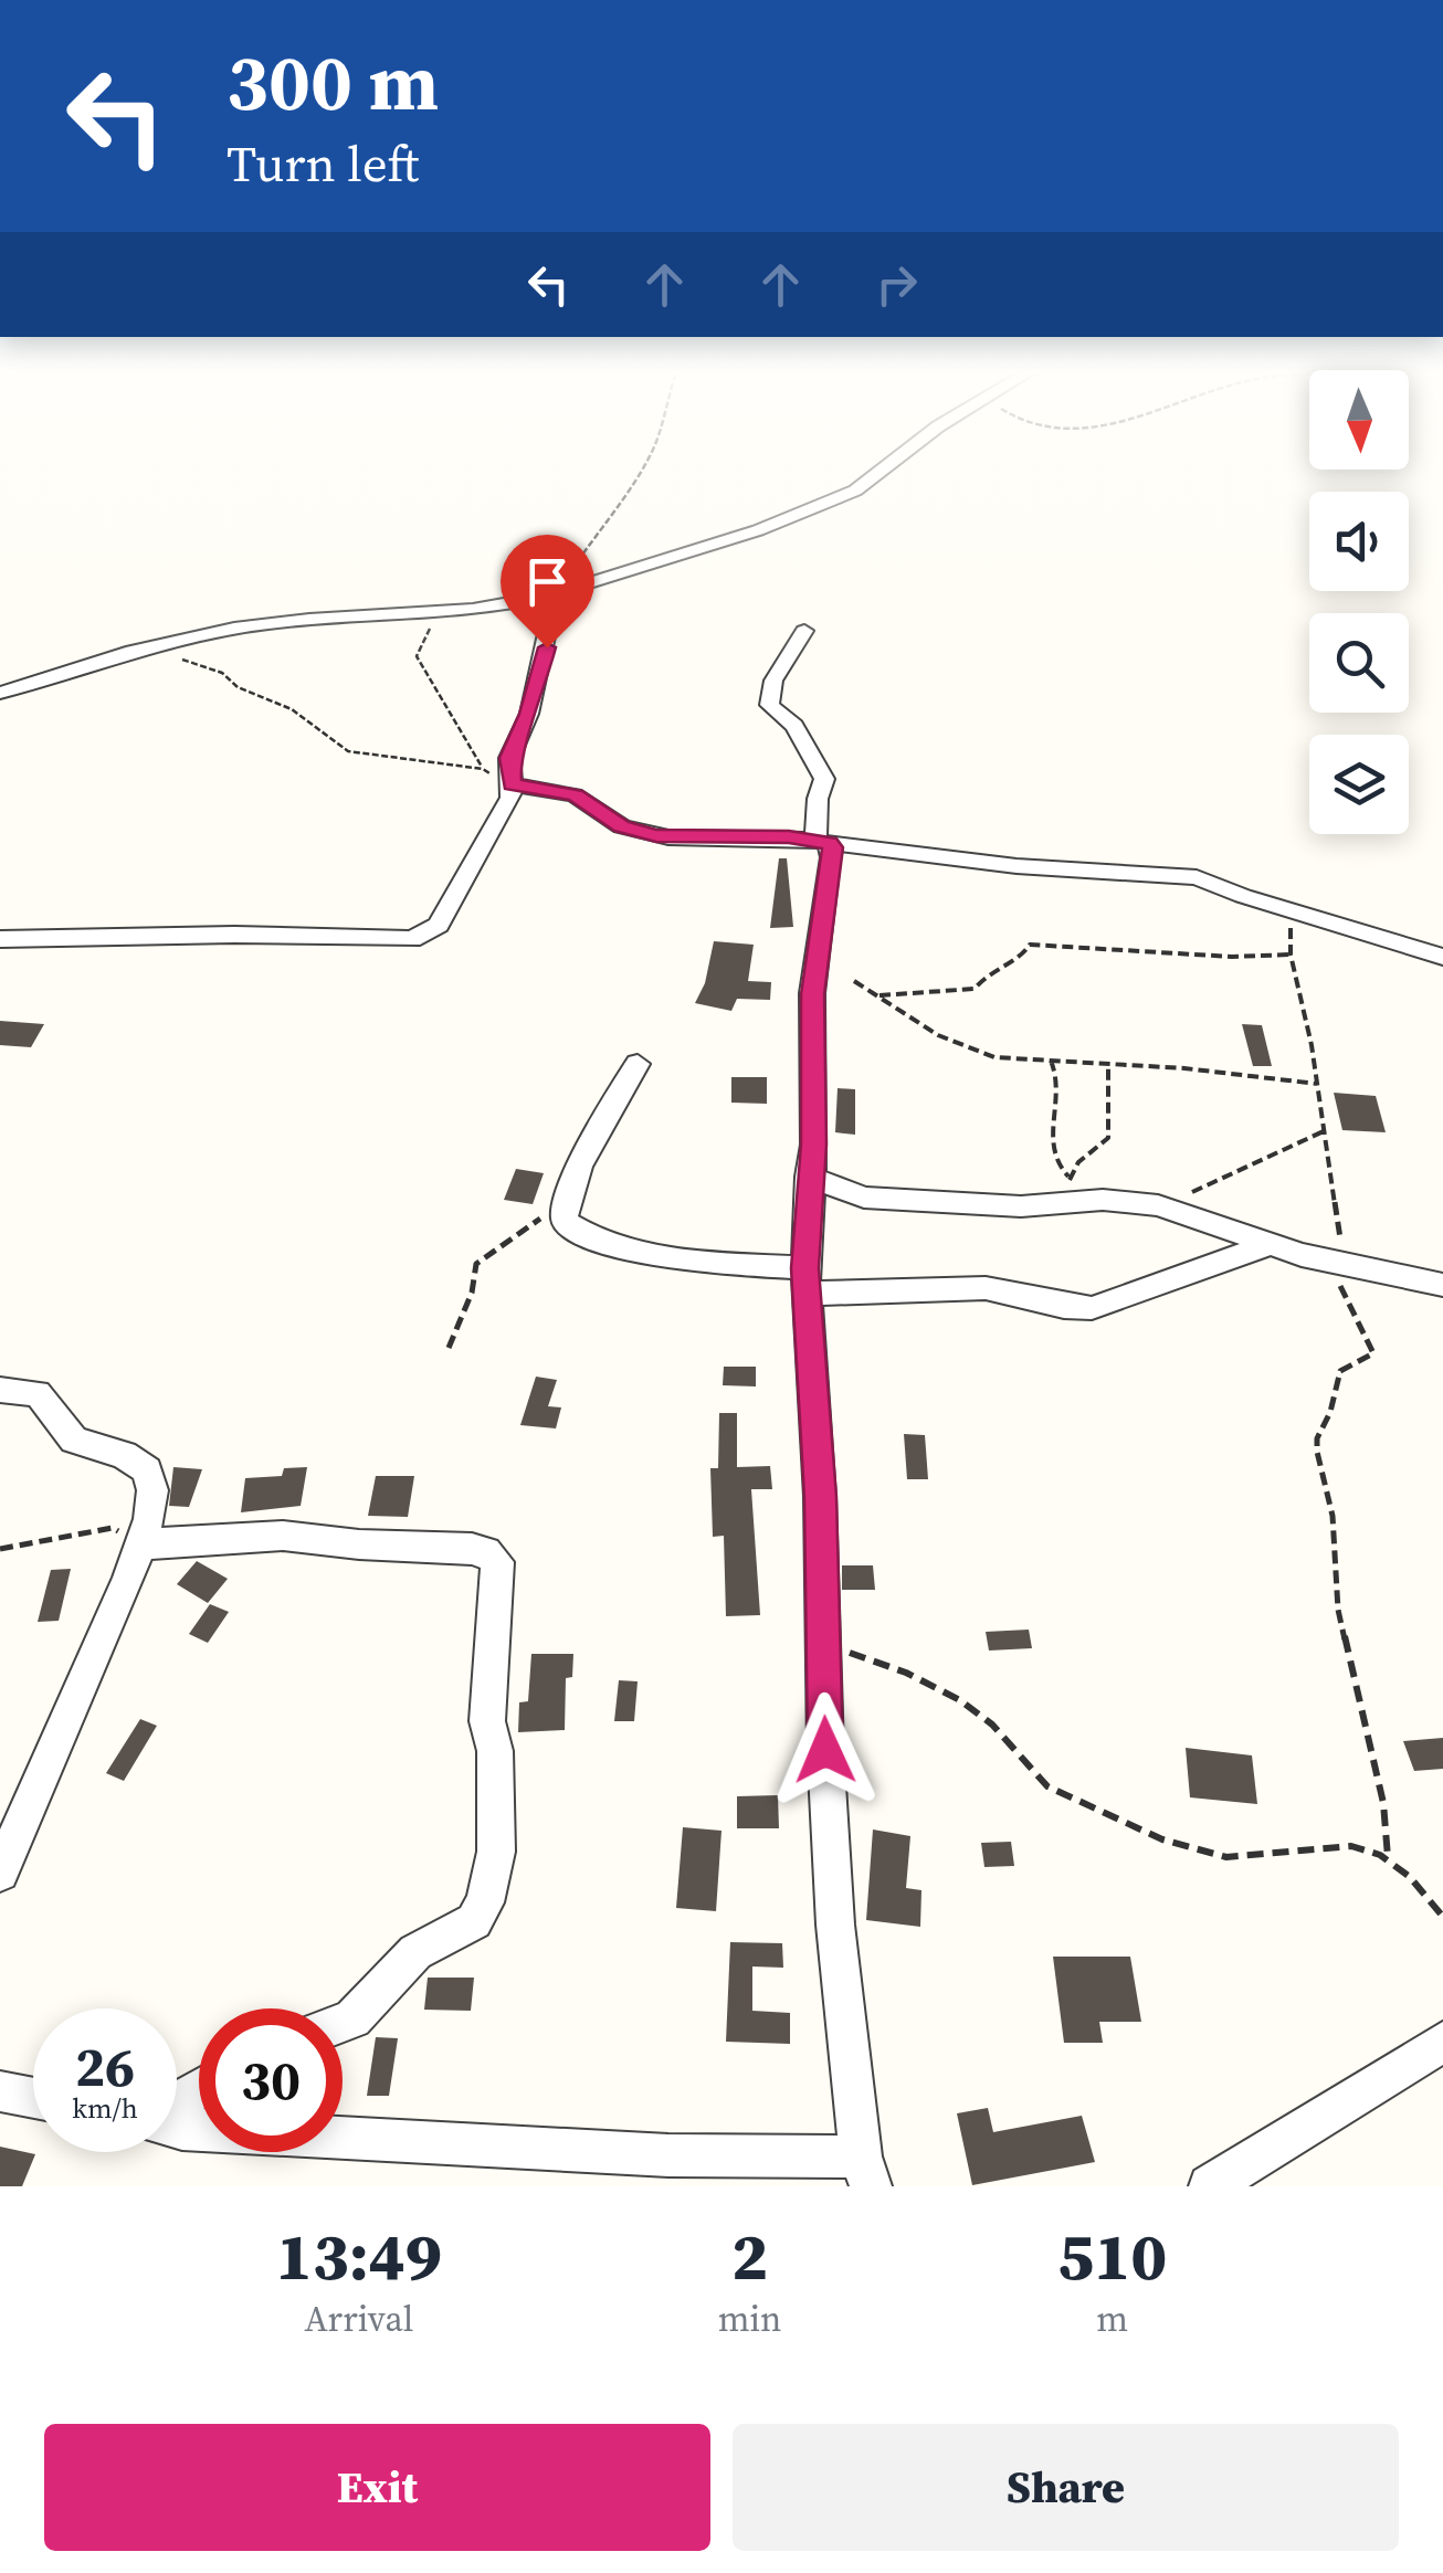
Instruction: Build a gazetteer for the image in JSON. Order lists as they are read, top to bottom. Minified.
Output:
{"north":"bottom","page":{"turn":["300 m","Turn left"],"speed":"26 km/h","limit":"30","eta":["13:49","Arrival","2","min","510","m"],"buttons":["Exit","Share"]}}
